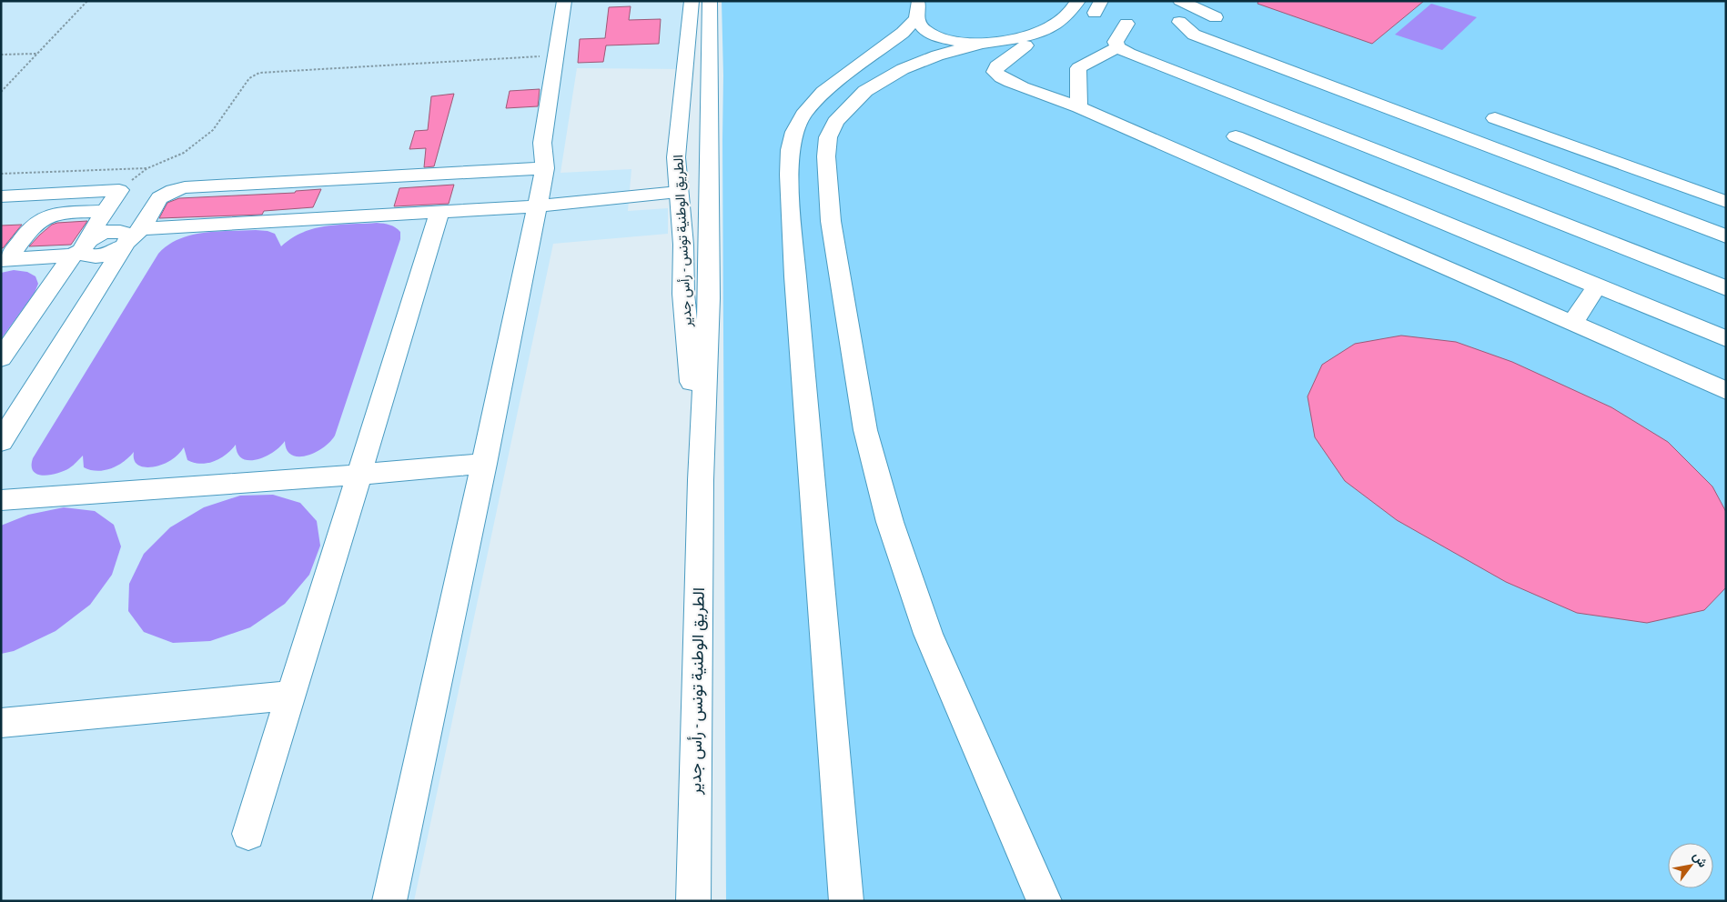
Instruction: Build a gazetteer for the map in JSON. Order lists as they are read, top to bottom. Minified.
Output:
{"streets":{"street":["الطريق الوطنية تونس - رأس جدير"]},"north":"top right"}
